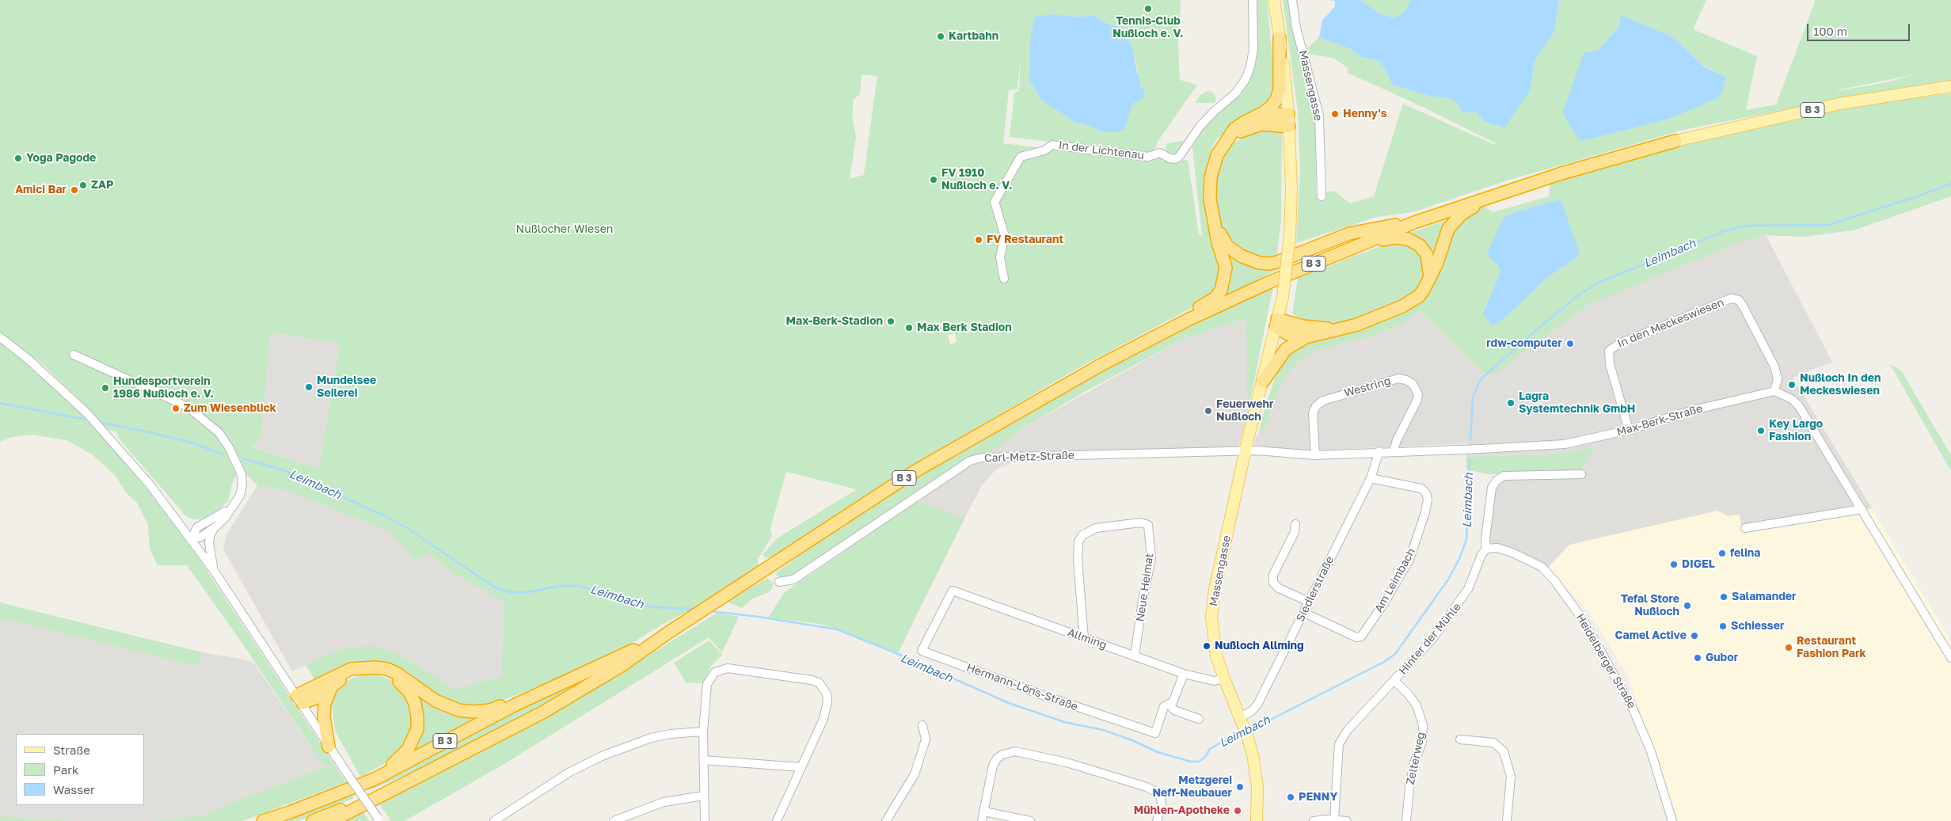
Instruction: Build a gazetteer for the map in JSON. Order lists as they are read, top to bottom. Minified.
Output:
{"streets":{"highway":["B 3"],"main road":["Massengasse"],"street":["In der Lichtenau","In den Meckeswiesen","Westring","Max-Berk-Straße","Carl-Metz-Straße","Am Leimbach","Neue Heimat","Siedlerstraße","Allming","Hinter der Mühle","Heidelberger Straße","Hermann-Löns-Straße","Zelterweg"]},"crossings":[["Massengasse","Carl-Metz-Straße"],["Massengasse","Siedlerstraße"],["Massengasse","Allming"],["In den Meckeswiesen","Max-Berk-Straße"],["Westring","Max-Berk-Straße"],["Am Leimbach","Siedlerstraße"],["Neue Heimat","Allming"],["Allming","Hermann-Löns-Straße"],["Hinter der Mühle","Heidelberger Straße"],["Hinter der Mühle","Zelterweg"]],"water":["Leimbach"],"parks":["Nußlocher Wiesen"],"places":["Tennis-Club Nußloch e. V.","Kartbahn","Henny's","Yoga Pagode","FV 1910 Nußloch e. V.","ZAP","Amici Bar","FV Restaurant","Max-Berk-Stadion","Max Berk Stadion","rdw-computer","Nußloch In den Meckeswiesen","Mundelsee Seilerei","Hundesportverein 1986 Nußloch e. V.","Lagra Systemtechnik GmbH","Zum Wiesenblick","Feuerwehr Nußloch","Key Largo Fashion","felina","DIGEL","Salamander","Tefal Store Nußloch","Schiesser","Camel Active","Nußloch Allming","Restaurant Fashion Park","Gubor","Metzgerei Neff-Neubauer","PENNY","Mühlen-Apotheke"],"legend":["Straße","Park","Wasser"],"scale_bar":"100 m"}
